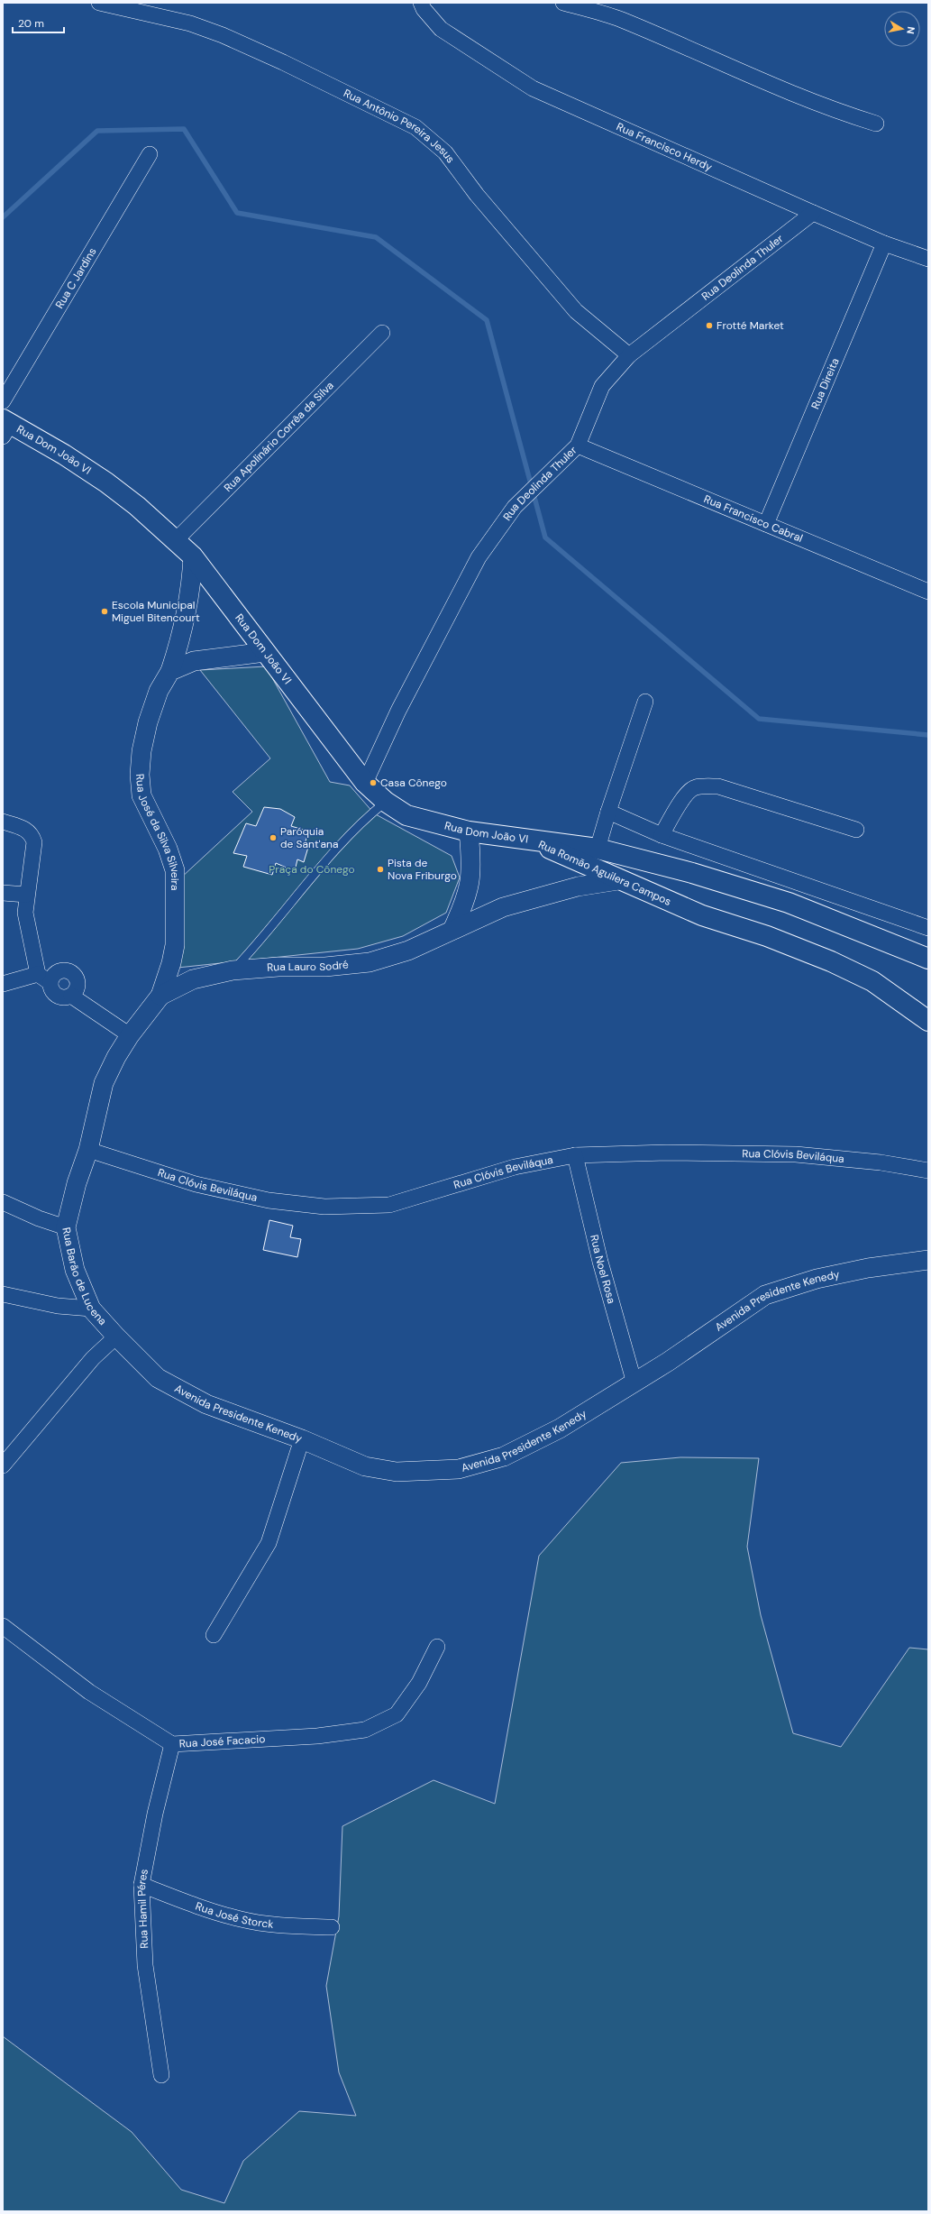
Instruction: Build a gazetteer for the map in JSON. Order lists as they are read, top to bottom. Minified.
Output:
{"streets":{"main road":["Rua Dom João VI","Rua Romão Aguilera Campos"],"street":["Rua Antônio Pereira Jesus","Rua Francisco Herdy","Rua Deolinda Thuler","Rua C Jardins","Rua Direita","Rua Apolinário Corrêa da Silva","Rua Francisco Cabral","Rua José da Silva Silveira","Rua Lauro Sodré","Rua Clóvis Beviláqua","Rua Noel Rosa","Rua Barão de Lucena","Avenida Presidente Kenedy","Rua José Facacio","Rua Hamil Péres","Rua José Storck"]},"crossings":[["Rua Antônio Pereira Jesus","Rua Deolinda Thuler"],["Rua Francisco Herdy","Rua Deolinda Thuler"],["Rua Francisco Herdy","Rua Direita"],["Rua Deolinda Thuler","Rua Dom João VI"],["Rua Deolinda Thuler","Rua Francisco Cabral"],["Rua Direita","Rua Francisco Cabral"],["Rua Apolinário Corrêa da Silva","Rua Dom João VI"],["Rua Dom João VI","Rua José da Silva Silveira"],["Rua Dom João VI","Rua Romão Aguilera Campos"],["Rua José da Silva Silveira","Rua Lauro Sodré"],["Rua José da Silva Silveira","Rua Barão de Lucena"],["Rua Romão Aguilera Campos","Rua Lauro Sodré"],["Rua Lauro Sodré","Rua Barão de Lucena"],["Rua Clóvis Beviláqua","Rua Noel Rosa"],["Rua Clóvis Beviláqua","Rua Barão de Lucena"],["Rua Noel Rosa","Avenida Presidente Kenedy"],["Rua Barão de Lucena","Avenida Presidente Kenedy"],["Rua José Facacio","Rua Hamil Péres"],["Rua Hamil Péres","Rua José Storck"]],"parks":["Praça do Cônego"],"places":["Frotté Market","Escola Municipal Miguel Bitencourt","Casa Cônego","Paróquia de Sant'ana","Pista de Nova Friburgo"],"scale_bar":"20 m","north":"right"}
